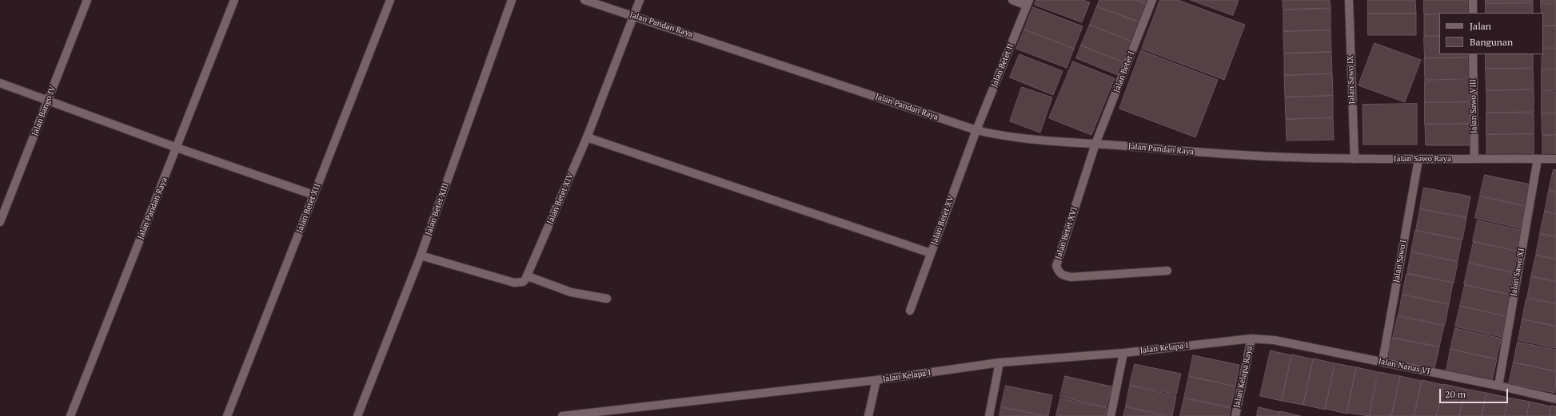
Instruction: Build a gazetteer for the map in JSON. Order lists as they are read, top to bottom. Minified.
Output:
{"streets":{"street":["Jalan Pandan Raya","Jalan Betet II","Jalan Betet I","Jalan Sawo IX","Jalan Sawo VIII","Jalan Bango IV","Jalan Sawo Raya","Jalan Betet XIV","Jalan Betet XII","Jalan Betet XIII","Jalan Betet XV","Jalan Betet XVI","Jalan Sawo I","Jalan Sawo XI","Jalan Kelapa I","Jalan Nanas VI","Jalan Kelapa Raya"]},"crossings":[["Jalan Pandan Raya","Jalan Betet II"],["Jalan Pandan Raya","Jalan Betet I"],["Jalan Pandan Raya","Jalan Sawo Raya"],["Jalan Pandan Raya","Jalan Betet XIV"],["Jalan Pandan Raya","Jalan Betet XV"],["Jalan Pandan Raya","Jalan Betet XVI"],["Jalan Betet II","Jalan Betet XV"],["Jalan Betet I","Jalan Betet XVI"],["Jalan Sawo IX","Jalan Sawo Raya"],["Jalan Sawo VIII","Jalan Sawo Raya"],["Jalan Sawo Raya","Jalan Sawo I"],["Jalan Sawo Raya","Jalan Sawo XI"],["Jalan Sawo I","Jalan Nanas VI"],["Jalan Sawo XI","Jalan Nanas VI"],["Jalan Kelapa I","Jalan Nanas VI"],["Jalan Kelapa I","Jalan Kelapa Raya"],["Jalan Nanas VI","Jalan Kelapa Raya"]],"legend":["Jalan","Bangunan"],"scale_bar":"20 m"}
